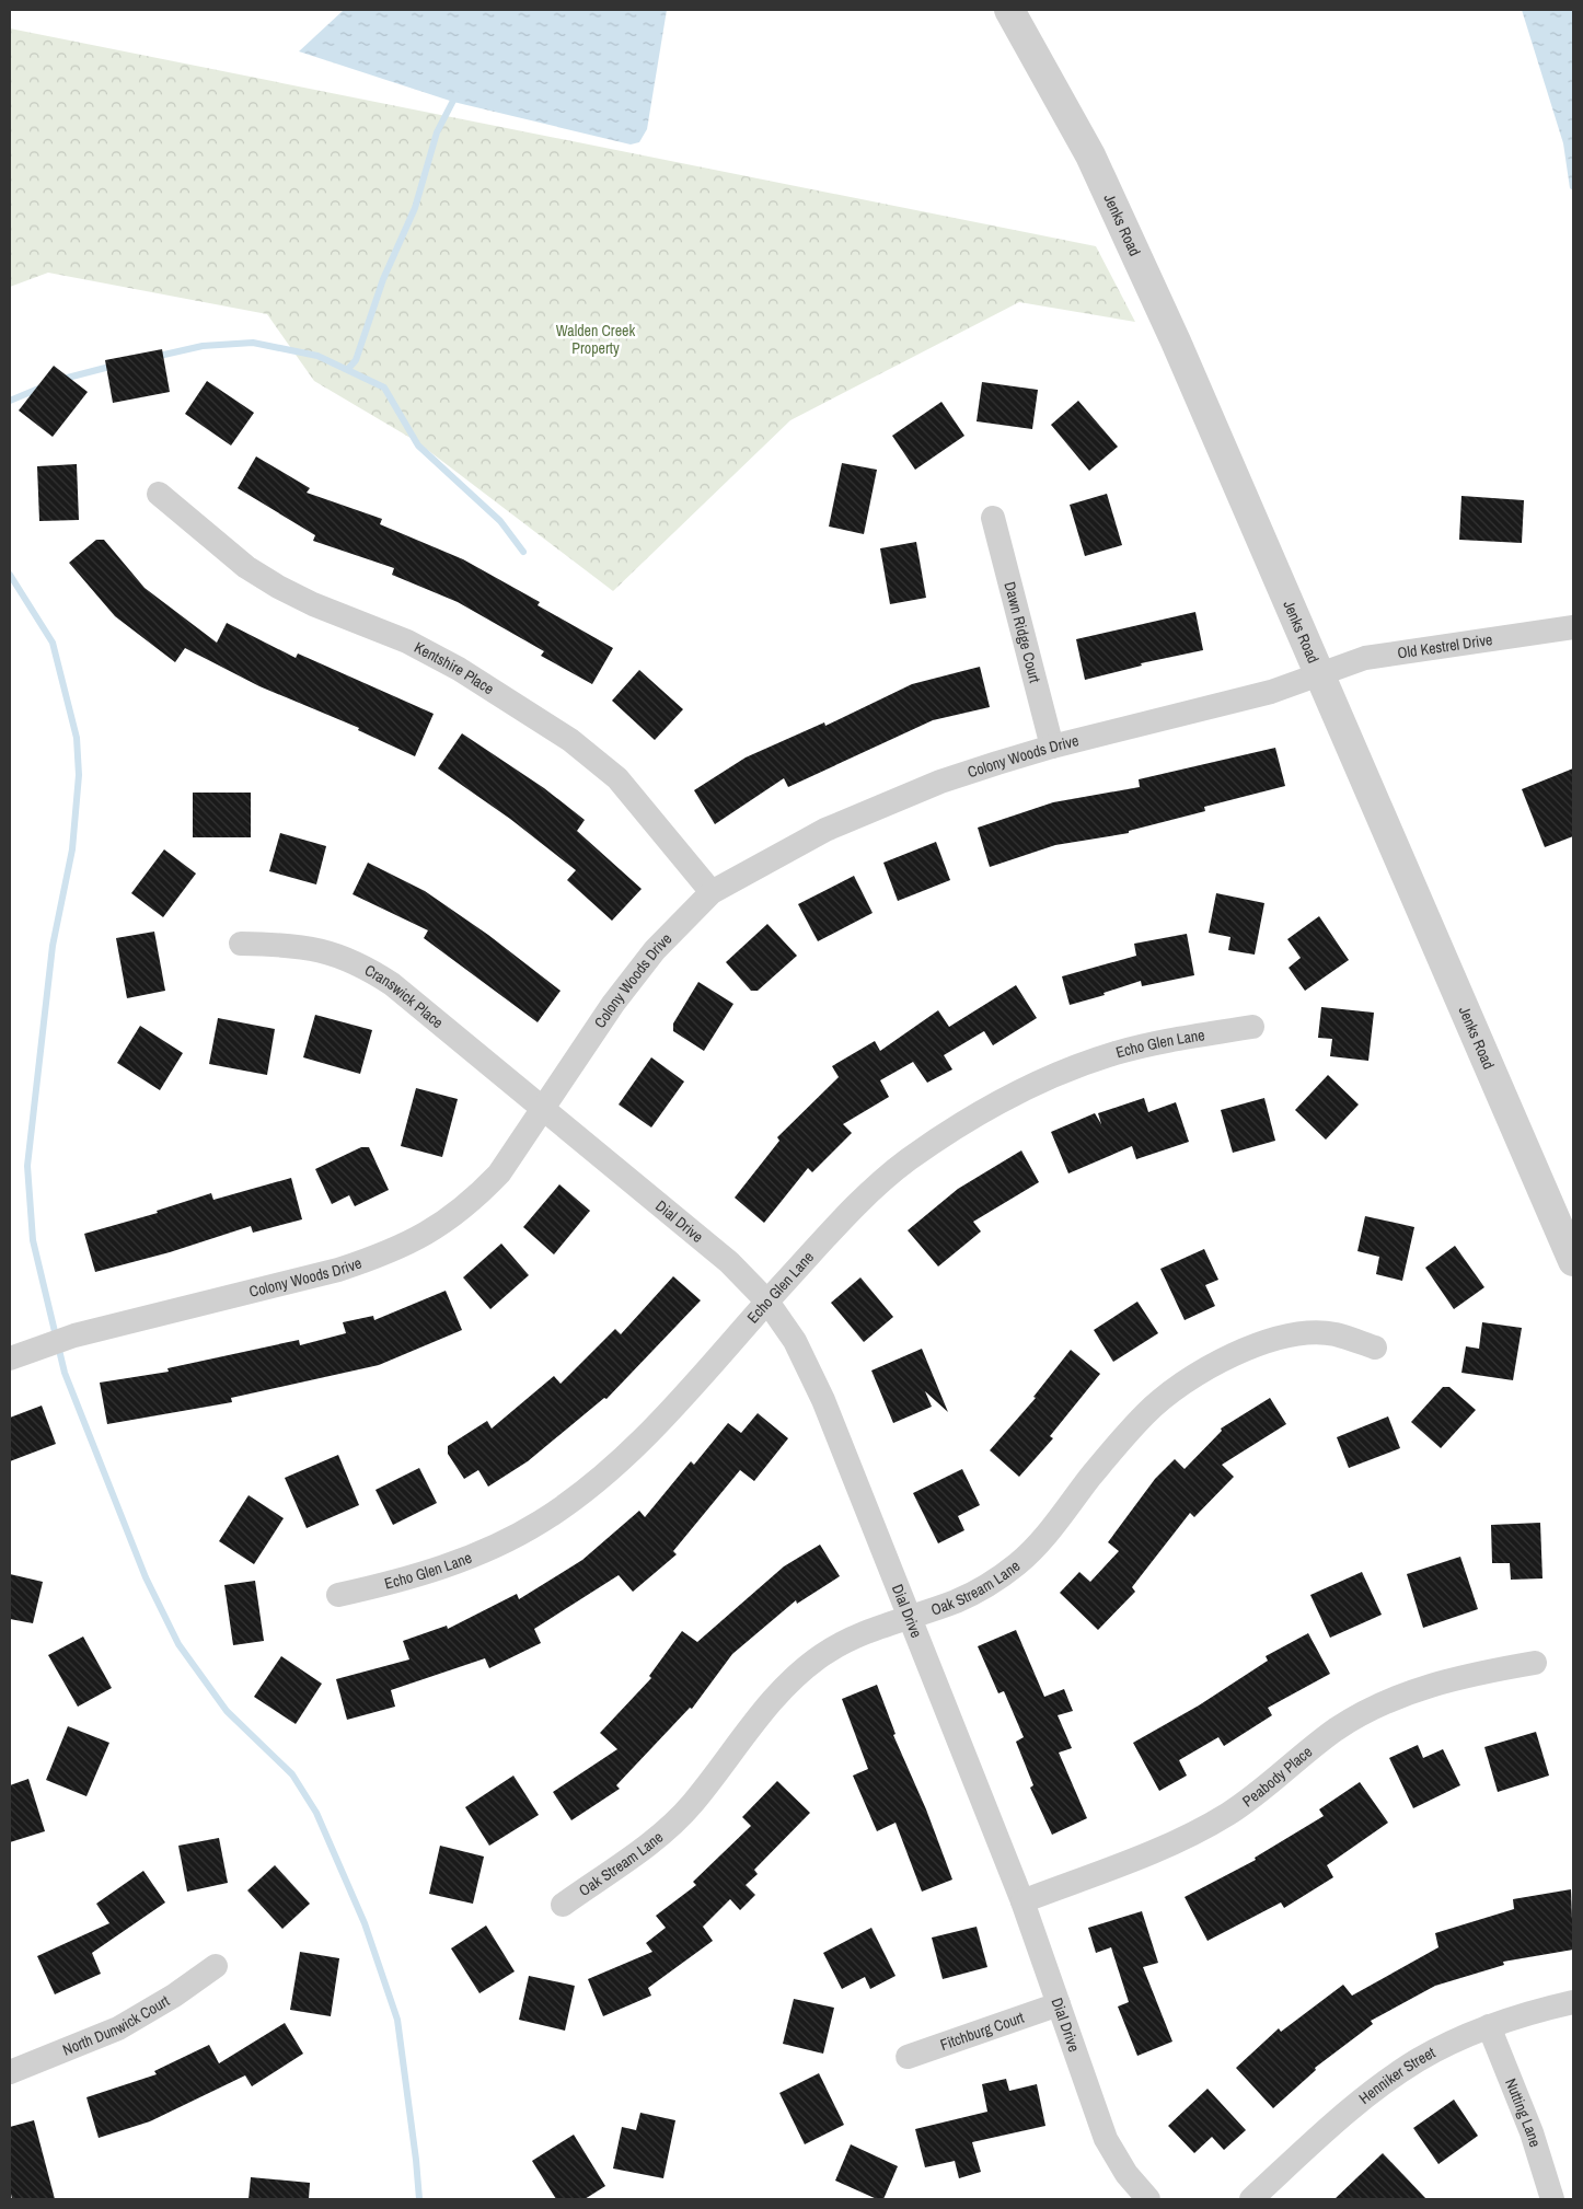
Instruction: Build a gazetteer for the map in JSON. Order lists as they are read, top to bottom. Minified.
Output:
{"streets":{"street":["Jenks Road","Dawn Ridge Court","Old Kestrel Drive","Kentshire Place","Colony Woods Drive","Cranswick Place","Echo Glen Lane","Dial Drive","Oak Stream Lane","Peabody Place","North Dunwick Court","Fitchburg Court","Henniker Street","Nutting Lane"]},"crossings":[["Jenks Road","Old Kestrel Drive"],["Jenks Road","Colony Woods Drive"],["Dawn Ridge Court","Colony Woods Drive"],["Old Kestrel Drive","Colony Woods Drive"],["Kentshire Place","Colony Woods Drive"],["Colony Woods Drive","Cranswick Place"],["Colony Woods Drive","Dial Drive"],["Cranswick Place","Dial Drive"],["Echo Glen Lane","Dial Drive"],["Dial Drive","Oak Stream Lane"],["Dial Drive","Peabody Place"],["Dial Drive","Fitchburg Court"],["Henniker Street","Nutting Lane"]],"parks":["Walden Creek Property"]}
